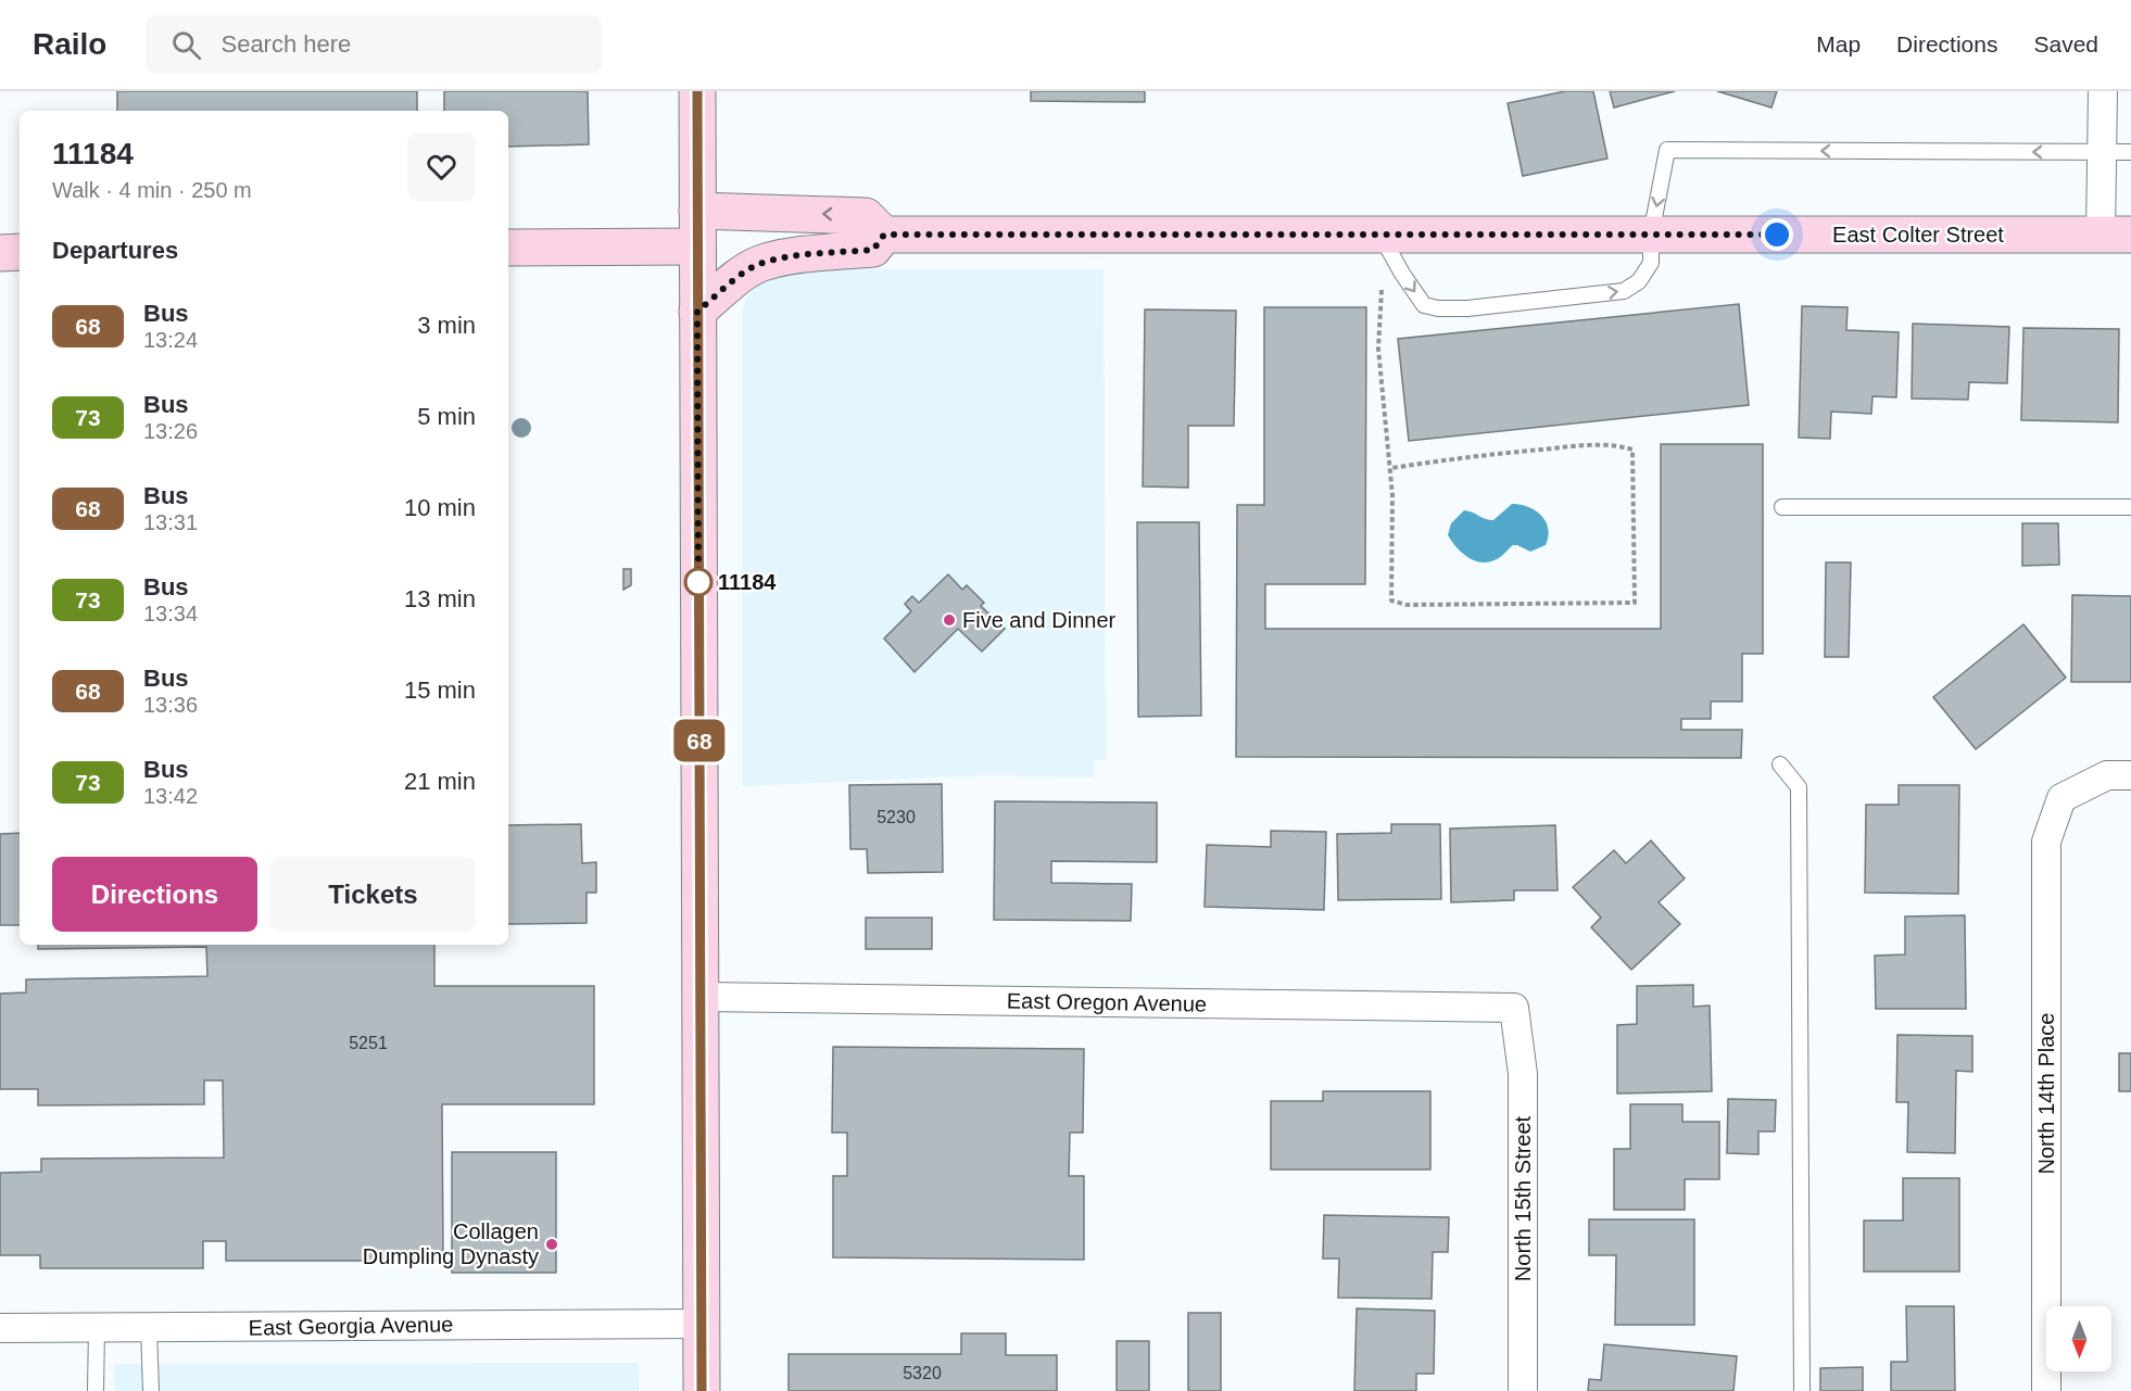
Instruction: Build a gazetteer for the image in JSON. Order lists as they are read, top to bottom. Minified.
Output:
{"streets":{"street":["East Colter Street","East Oregon Avenue","North 14th Place","North 15th Street","East Georgia Avenue"]},"crossings":[["East Oregon Avenue","North 15th Street"]],"places":["11184","Five and Dinner","Collagen Dumpling Dynasty"],"lines":["bus line 68"],"house_numbers":["5230","5251","5320"],"north":"bottom","page":{"header":"Railo","search":"Search here","nav":["Map","Directions","Saved"],"on_map":"68","heading":[["11184","Walk · 4 min · 250 m"],"Departures"],"list":[{"mark":"68","name":"Bus","note":"13:24","value":"3 min"},{"mark":"73","name":"Bus","note":"13:26","value":"5 min"},{"mark":"68","name":"Bus","note":"13:31","value":"10 min"},{"mark":"73","name":"Bus","note":"13:34","value":"13 min"},{"mark":"68","name":"Bus","note":"13:36","value":"15 min"},{"mark":"73","name":"Bus","note":"13:42","value":"21 min"}],"buttons":["Directions","Tickets"]}}
